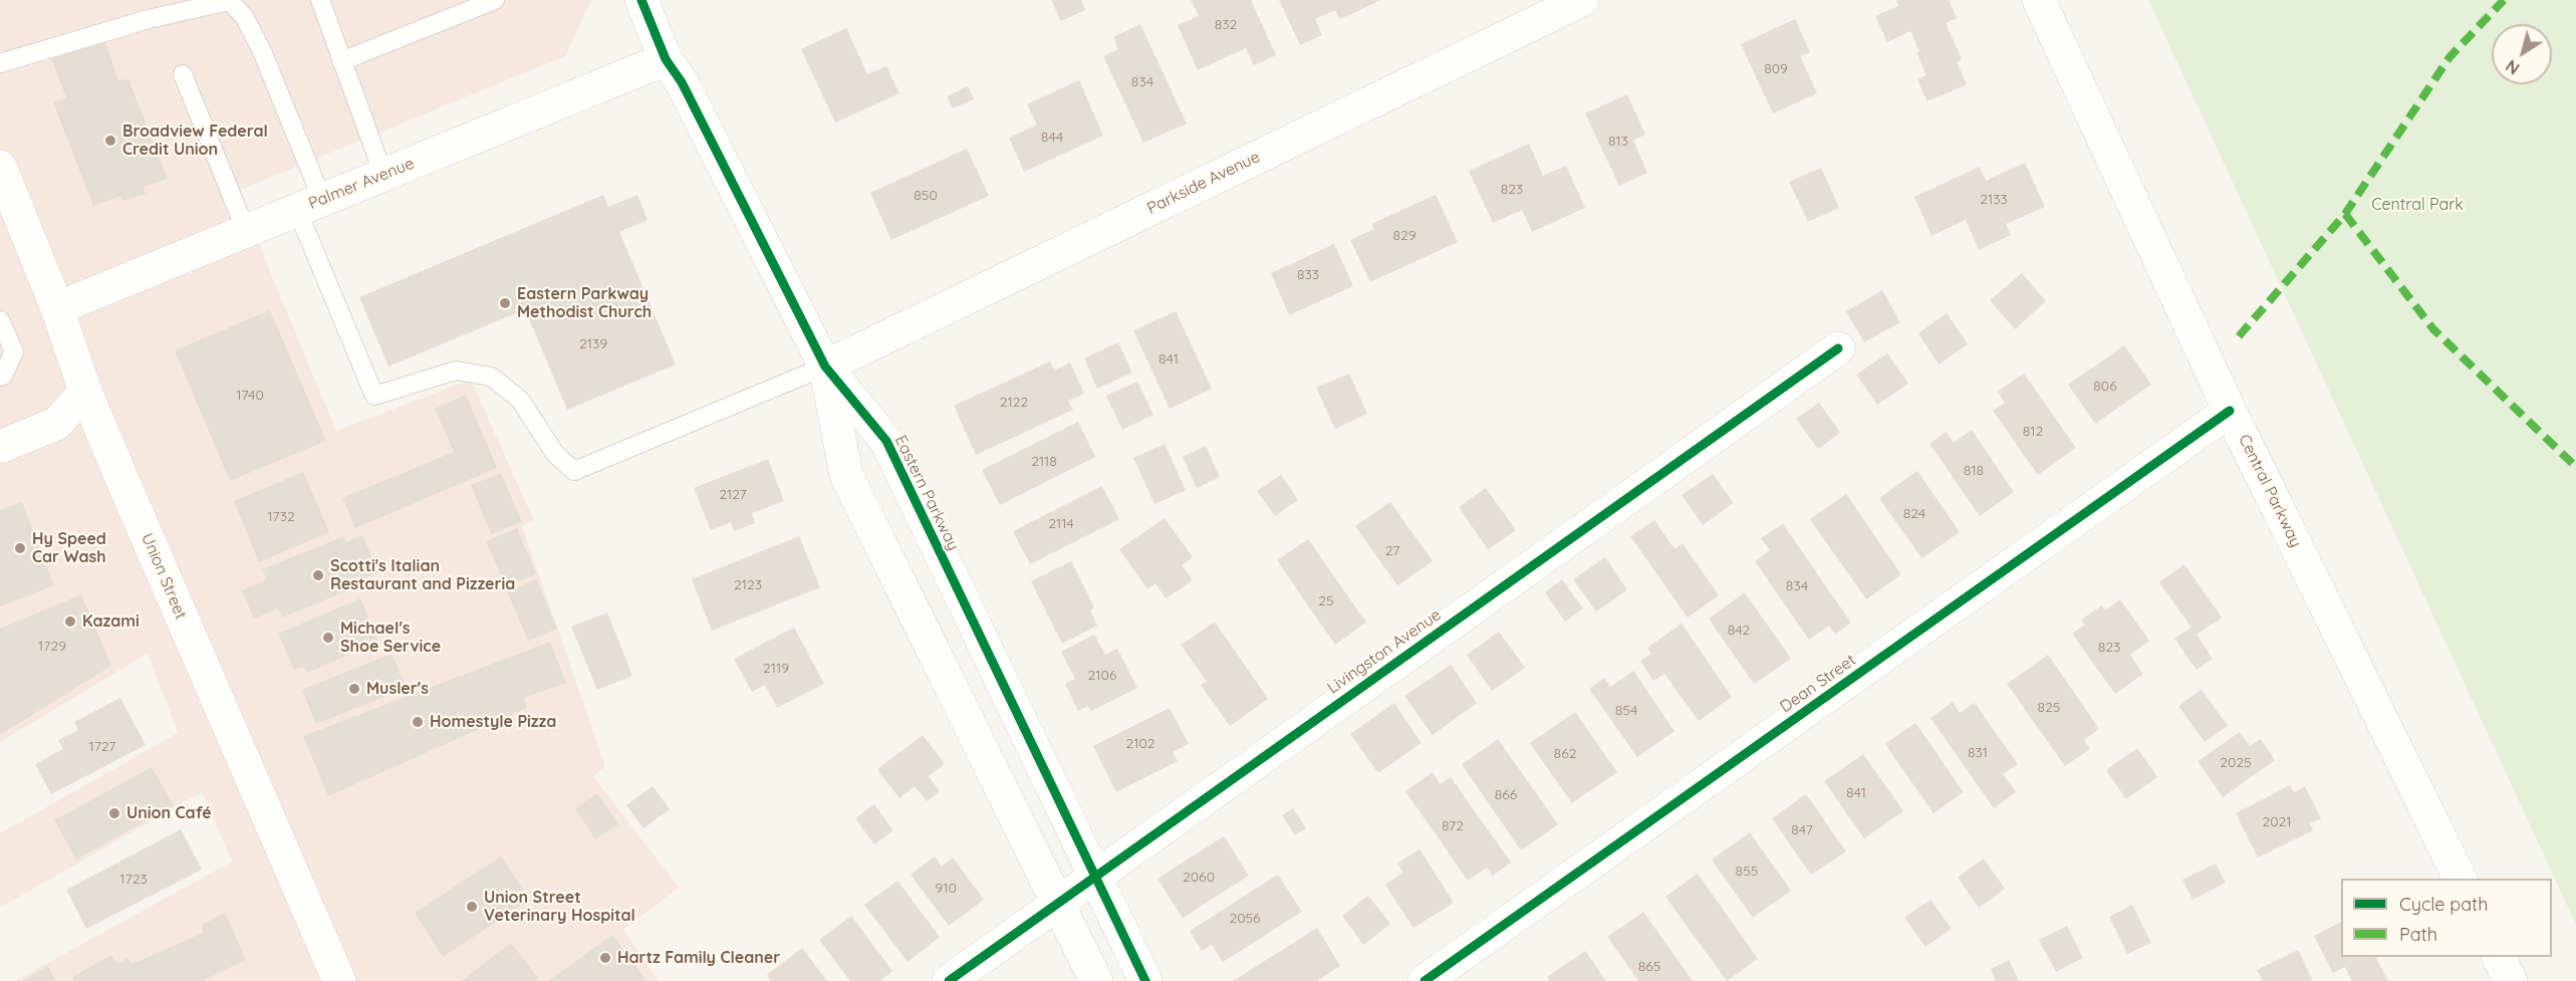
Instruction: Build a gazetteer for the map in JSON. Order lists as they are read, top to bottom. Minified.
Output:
{"streets":{"street":["Parkside Avenue","Palmer Avenue","Central Parkway","Eastern Parkway","Union Street","Livingston Avenue","Dean Street"]},"crossings":[["Parkside Avenue","Eastern Parkway"],["Palmer Avenue","Eastern Parkway"],["Palmer Avenue","Union Street"],["Central Parkway","Dean Street"],["Eastern Parkway","Livingston Avenue"]],"parks":["Central Park"],"places":["Broadview Federal Credit Union","Eastern Parkway Methodist Church","Hy Speed Car Wash","Scotti's Italian Restaurant and Pizzeria","Kazami","Michael's Shoe Service","Musler's","Homestyle Pizza","Union Café","Union Street Veterinary Hospital","Hartz Family Cleaner"],"house_numbers":["832","809","834","844","813","823","850","2133","829","833","2139","841","806","1740","2122","812","2118","818","2127","824","1732","2114","27","2123","834","25","842","1729","823","2119","2106","825","854","2102","1727","831","862","2025","841","866","2021","872","847","855","2060","1723","910","2056","865"],"legend":["Cycle path","Path"],"north":"bottom left"}
